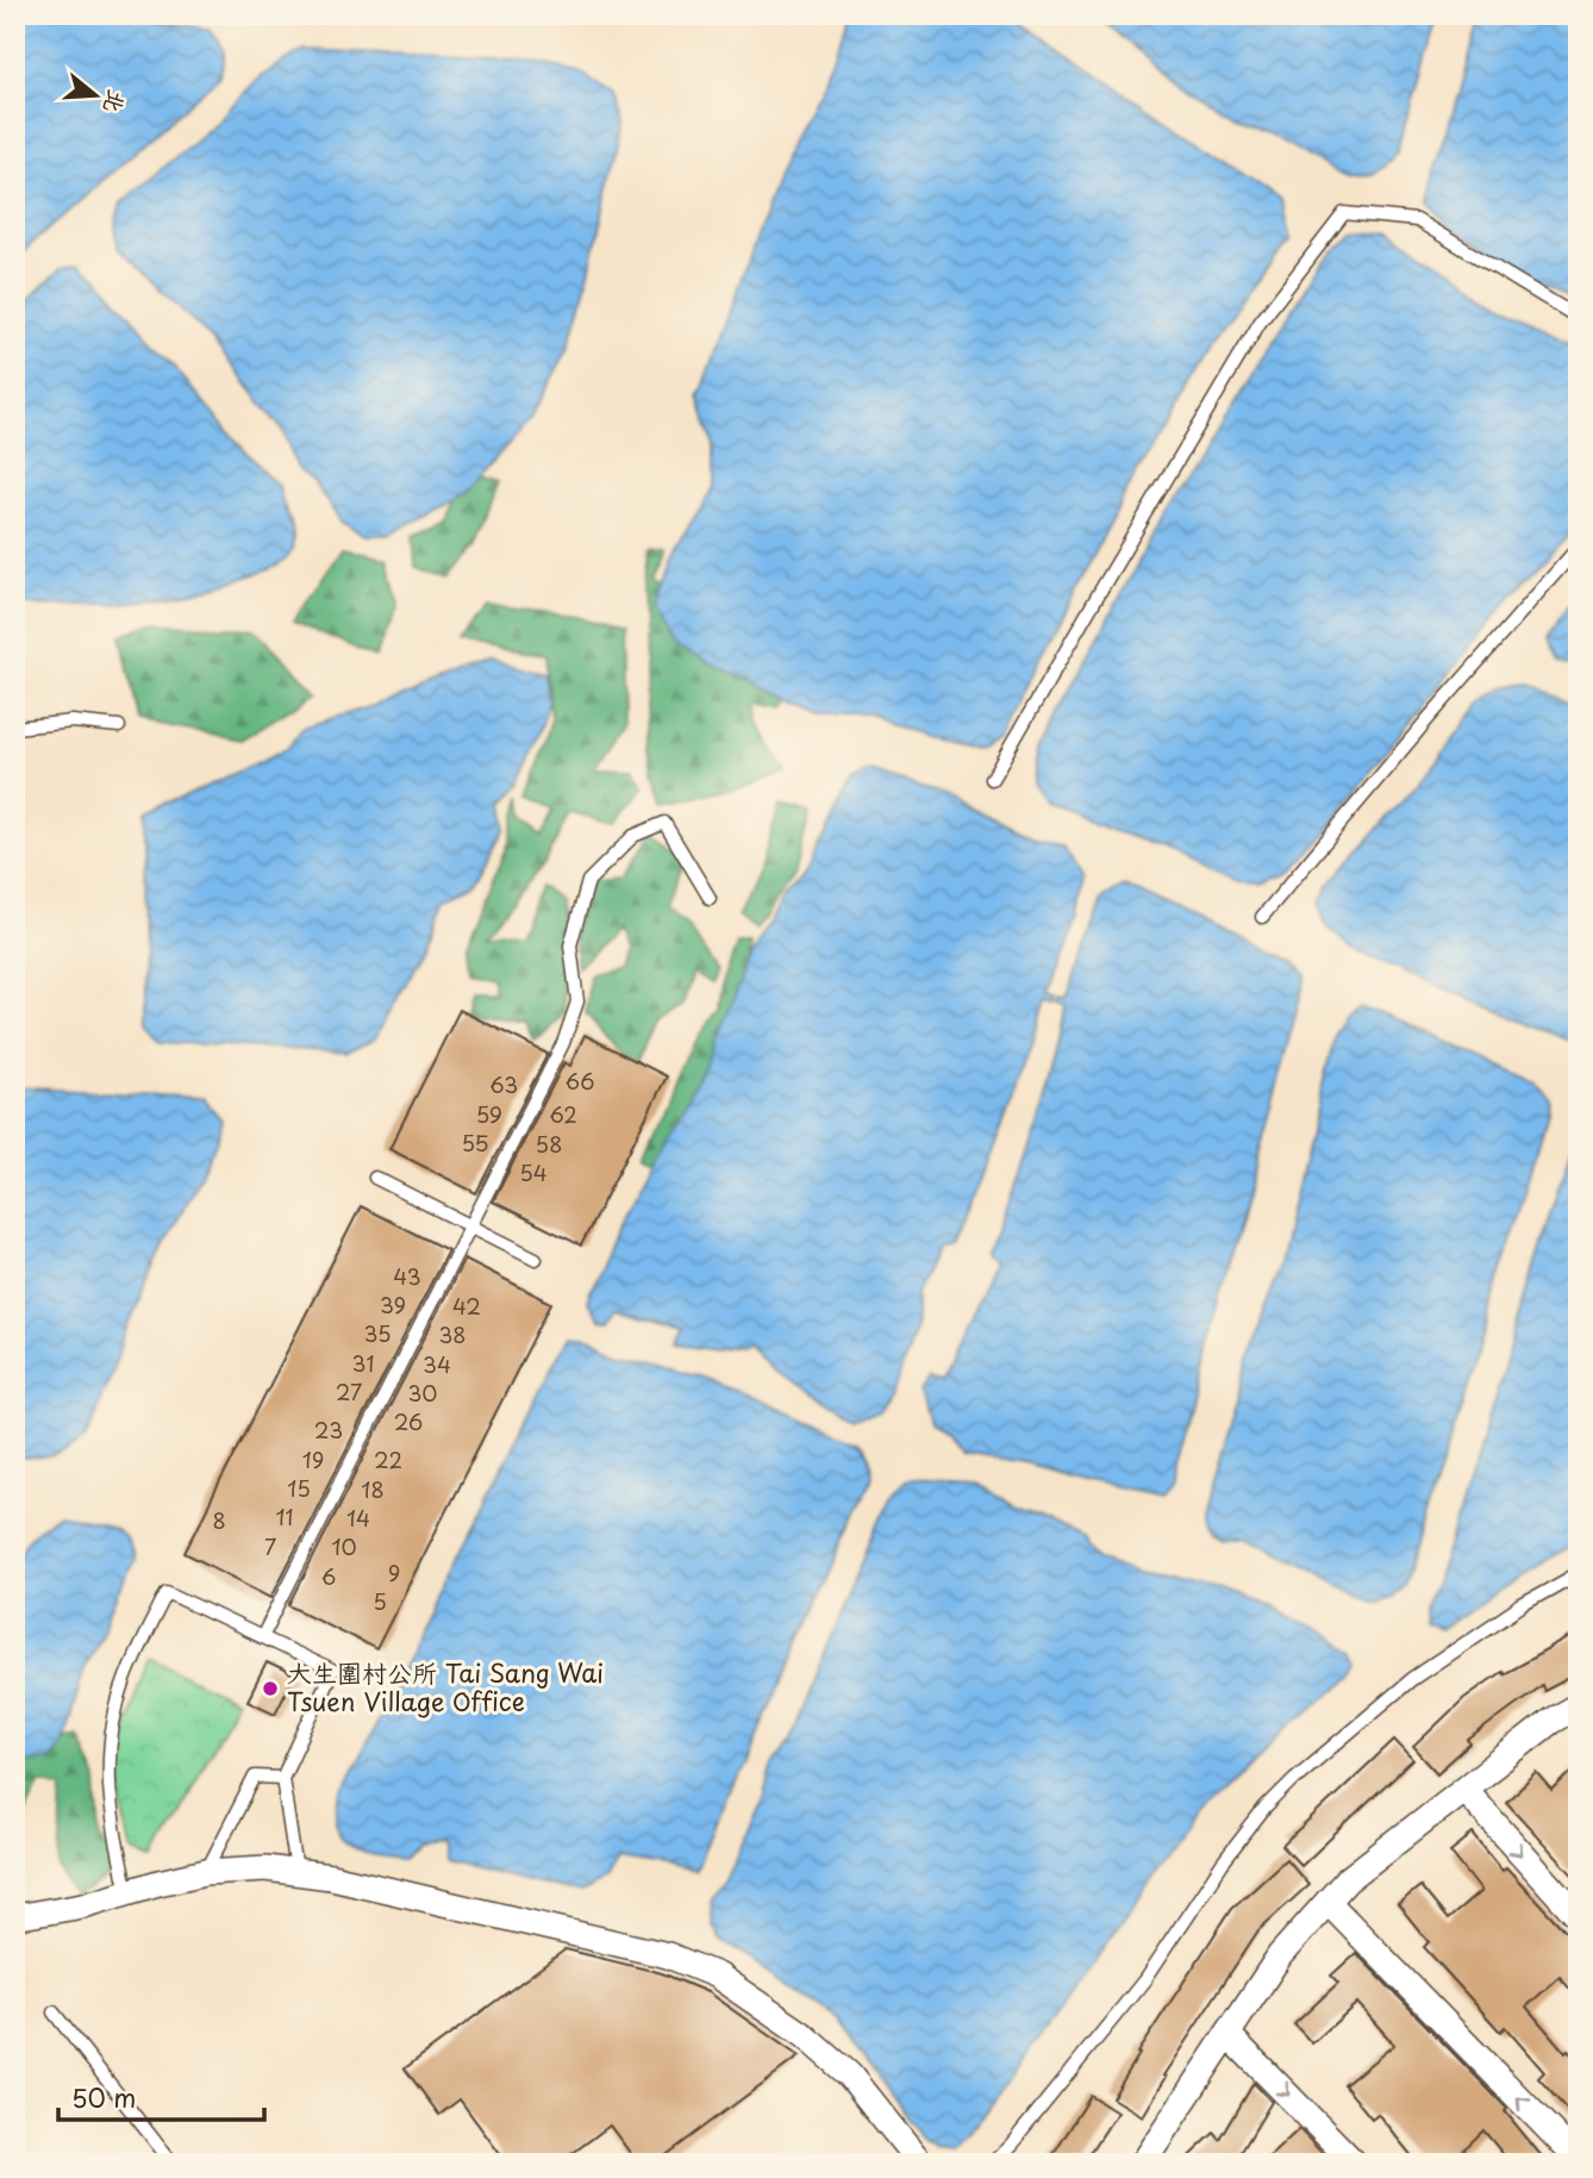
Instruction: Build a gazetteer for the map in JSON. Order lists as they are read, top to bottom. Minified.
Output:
{"places":["大生圍村公所 Tai Sang Wai Tsuen Village Office"],"house_numbers":["66","63","59","62","55","58","54","43","39","42","35","38","31","34","27","30","26","23","19","22","15","18","11","14","8","7","10","9","6","5"],"scale_bar":"50 m","north":"right"}
